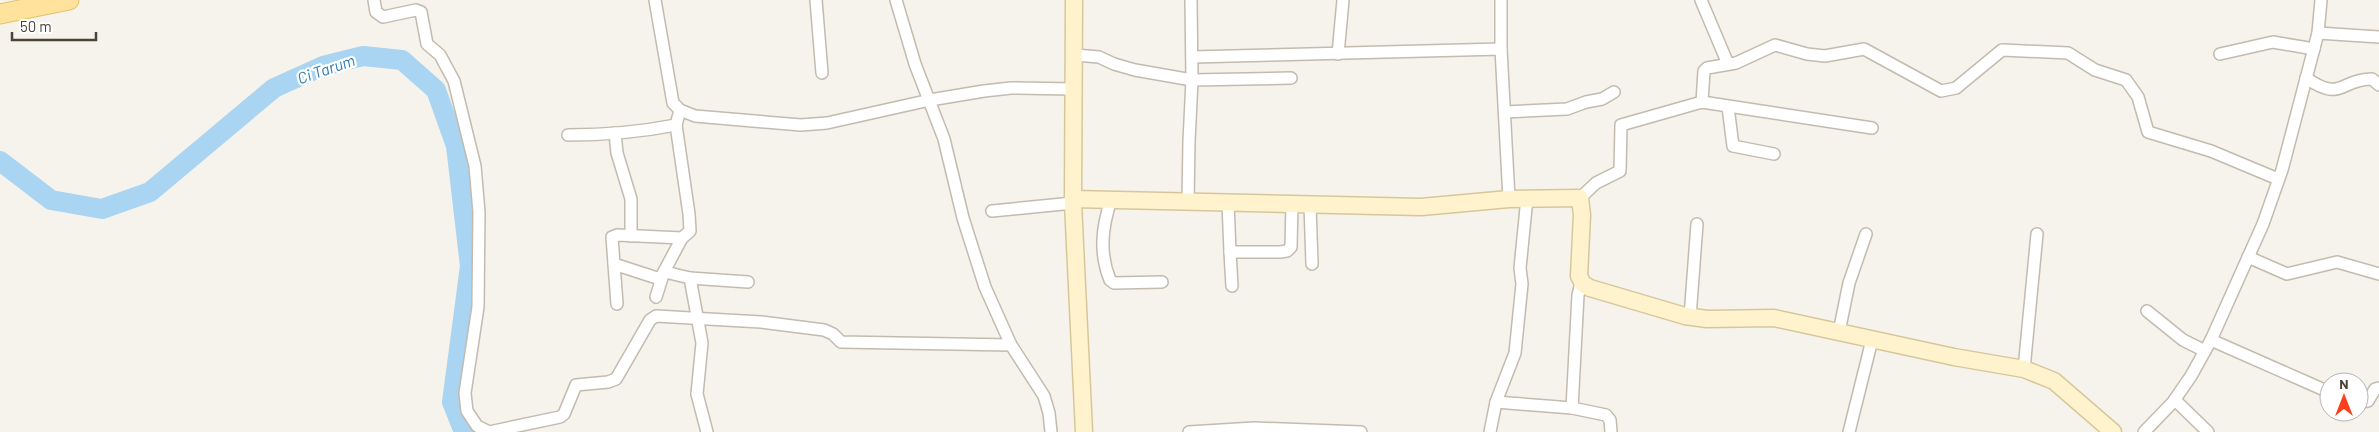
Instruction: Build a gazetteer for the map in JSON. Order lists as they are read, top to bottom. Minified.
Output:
{"water":["Ci Tarum"],"scale_bar":"50 m","north":"top"}
